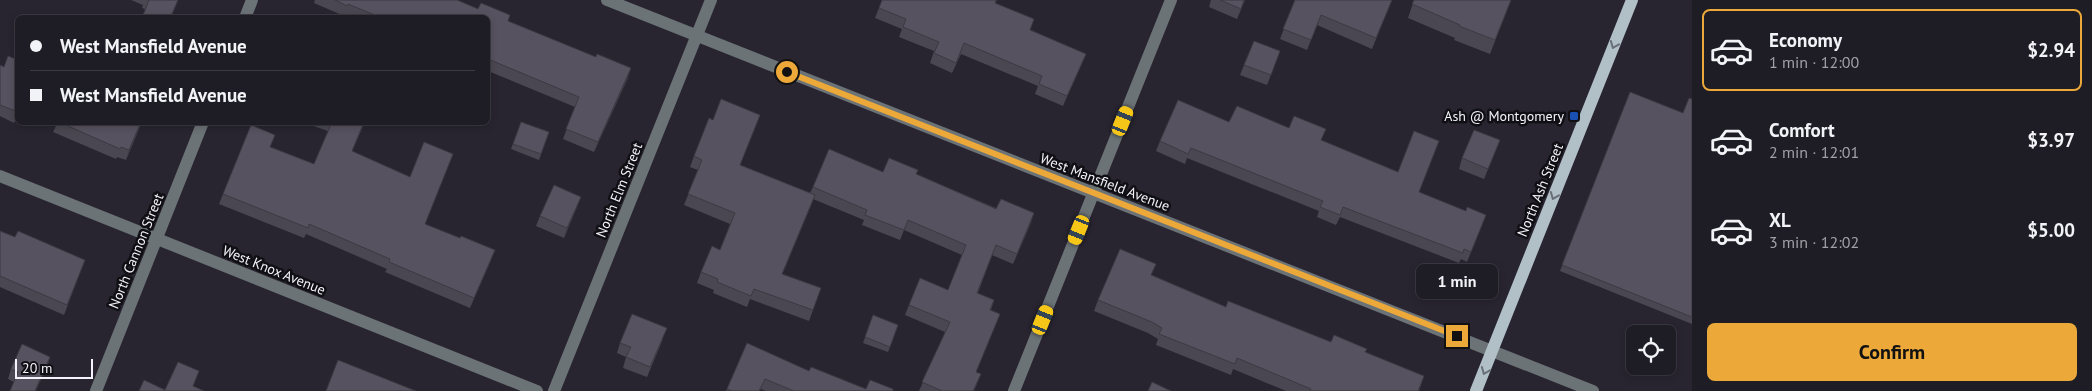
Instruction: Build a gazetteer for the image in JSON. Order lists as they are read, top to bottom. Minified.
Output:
{"streets":{"main road":["North Ash Street"],"street":["West Mansfield Avenue","North Elm Street","North Cannon Street","West Knox Avenue"]},"crossings":[["West Mansfield Avenue","North Elm Street"],["West Mansfield Avenue","North Ash Street"],["North Cannon Street","West Knox Avenue"]],"one_way":["North Ash Street"],"places":{"transit":["Ash @ Montgomery"]},"scale_bar":"20 m","page":{"list":[{"name":"Economy","note":"1 min · 12:00","value":"$2.94"},{"name":"Comfort","note":"2 min · 12:01","value":"$3.97"},{"name":"XL","note":"3 min · 12:02","value":"$5.00"}],"banner":["West Mansfield Avenue","West Mansfield Avenue"],"bubble":"1 min","buttons":"Confirm","scale":"20 m"}}
